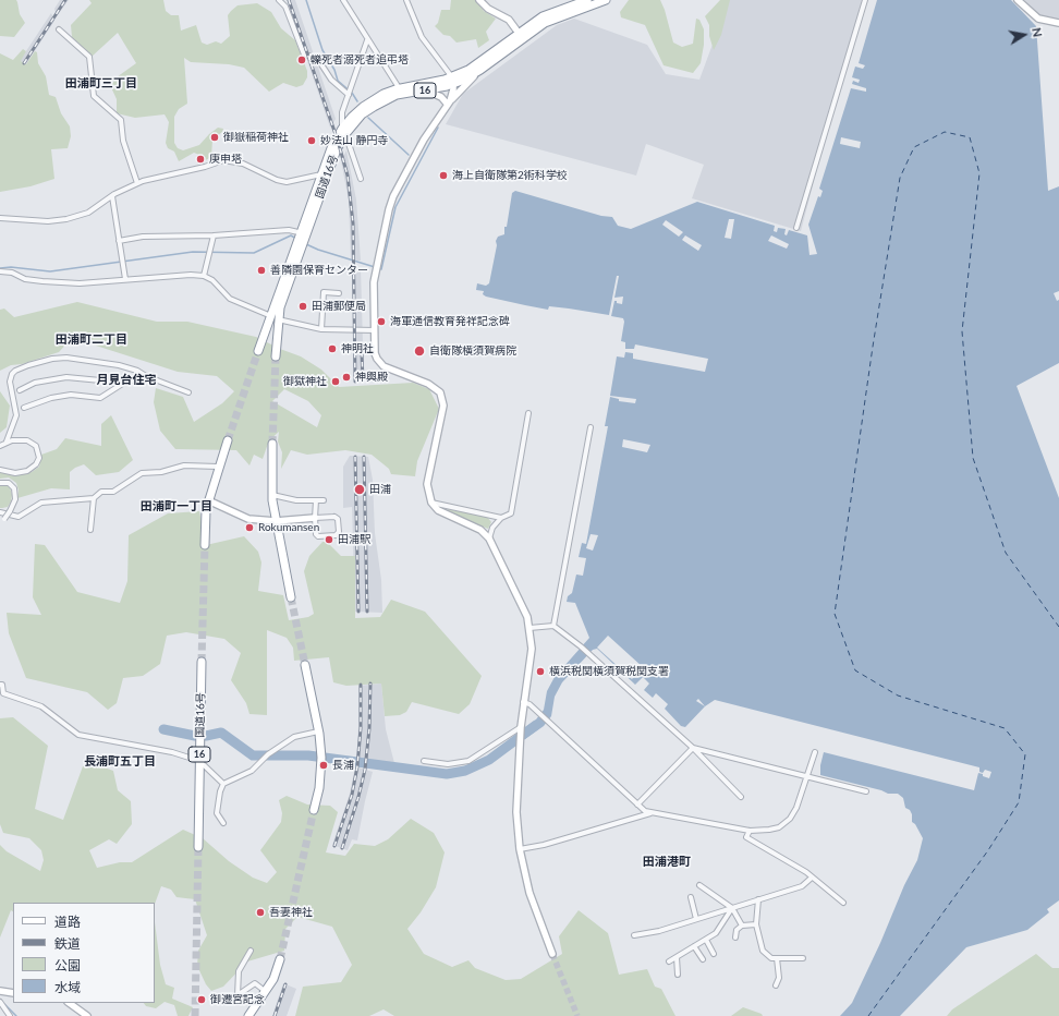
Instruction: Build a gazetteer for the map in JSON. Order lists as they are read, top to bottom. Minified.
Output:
{"streets":{"highway":["16","国道16号"]},"districts":["田浦町三丁目","田浦町二丁目","月見台住宅","田浦町一丁目","長浦町五丁目","田浦港町"],"places":["轢死者溺死者追弔塔","御嶽稲荷神社","妙法山 静円寺","庚申塔","海上自衛隊第2術科学校","善隣園保育センター","田浦郵便局","海軍通信教育発祥記念碑","神明社","自衛隊横須賀病院","神輿殿","御獄神社","田浦","Rokumansen","田浦駅","横浜税関横須賀税関支署","長浦","吾妻神社","御遷宮記念"],"legend":["道路","鉄道","公園","水域"],"north":"right"}
